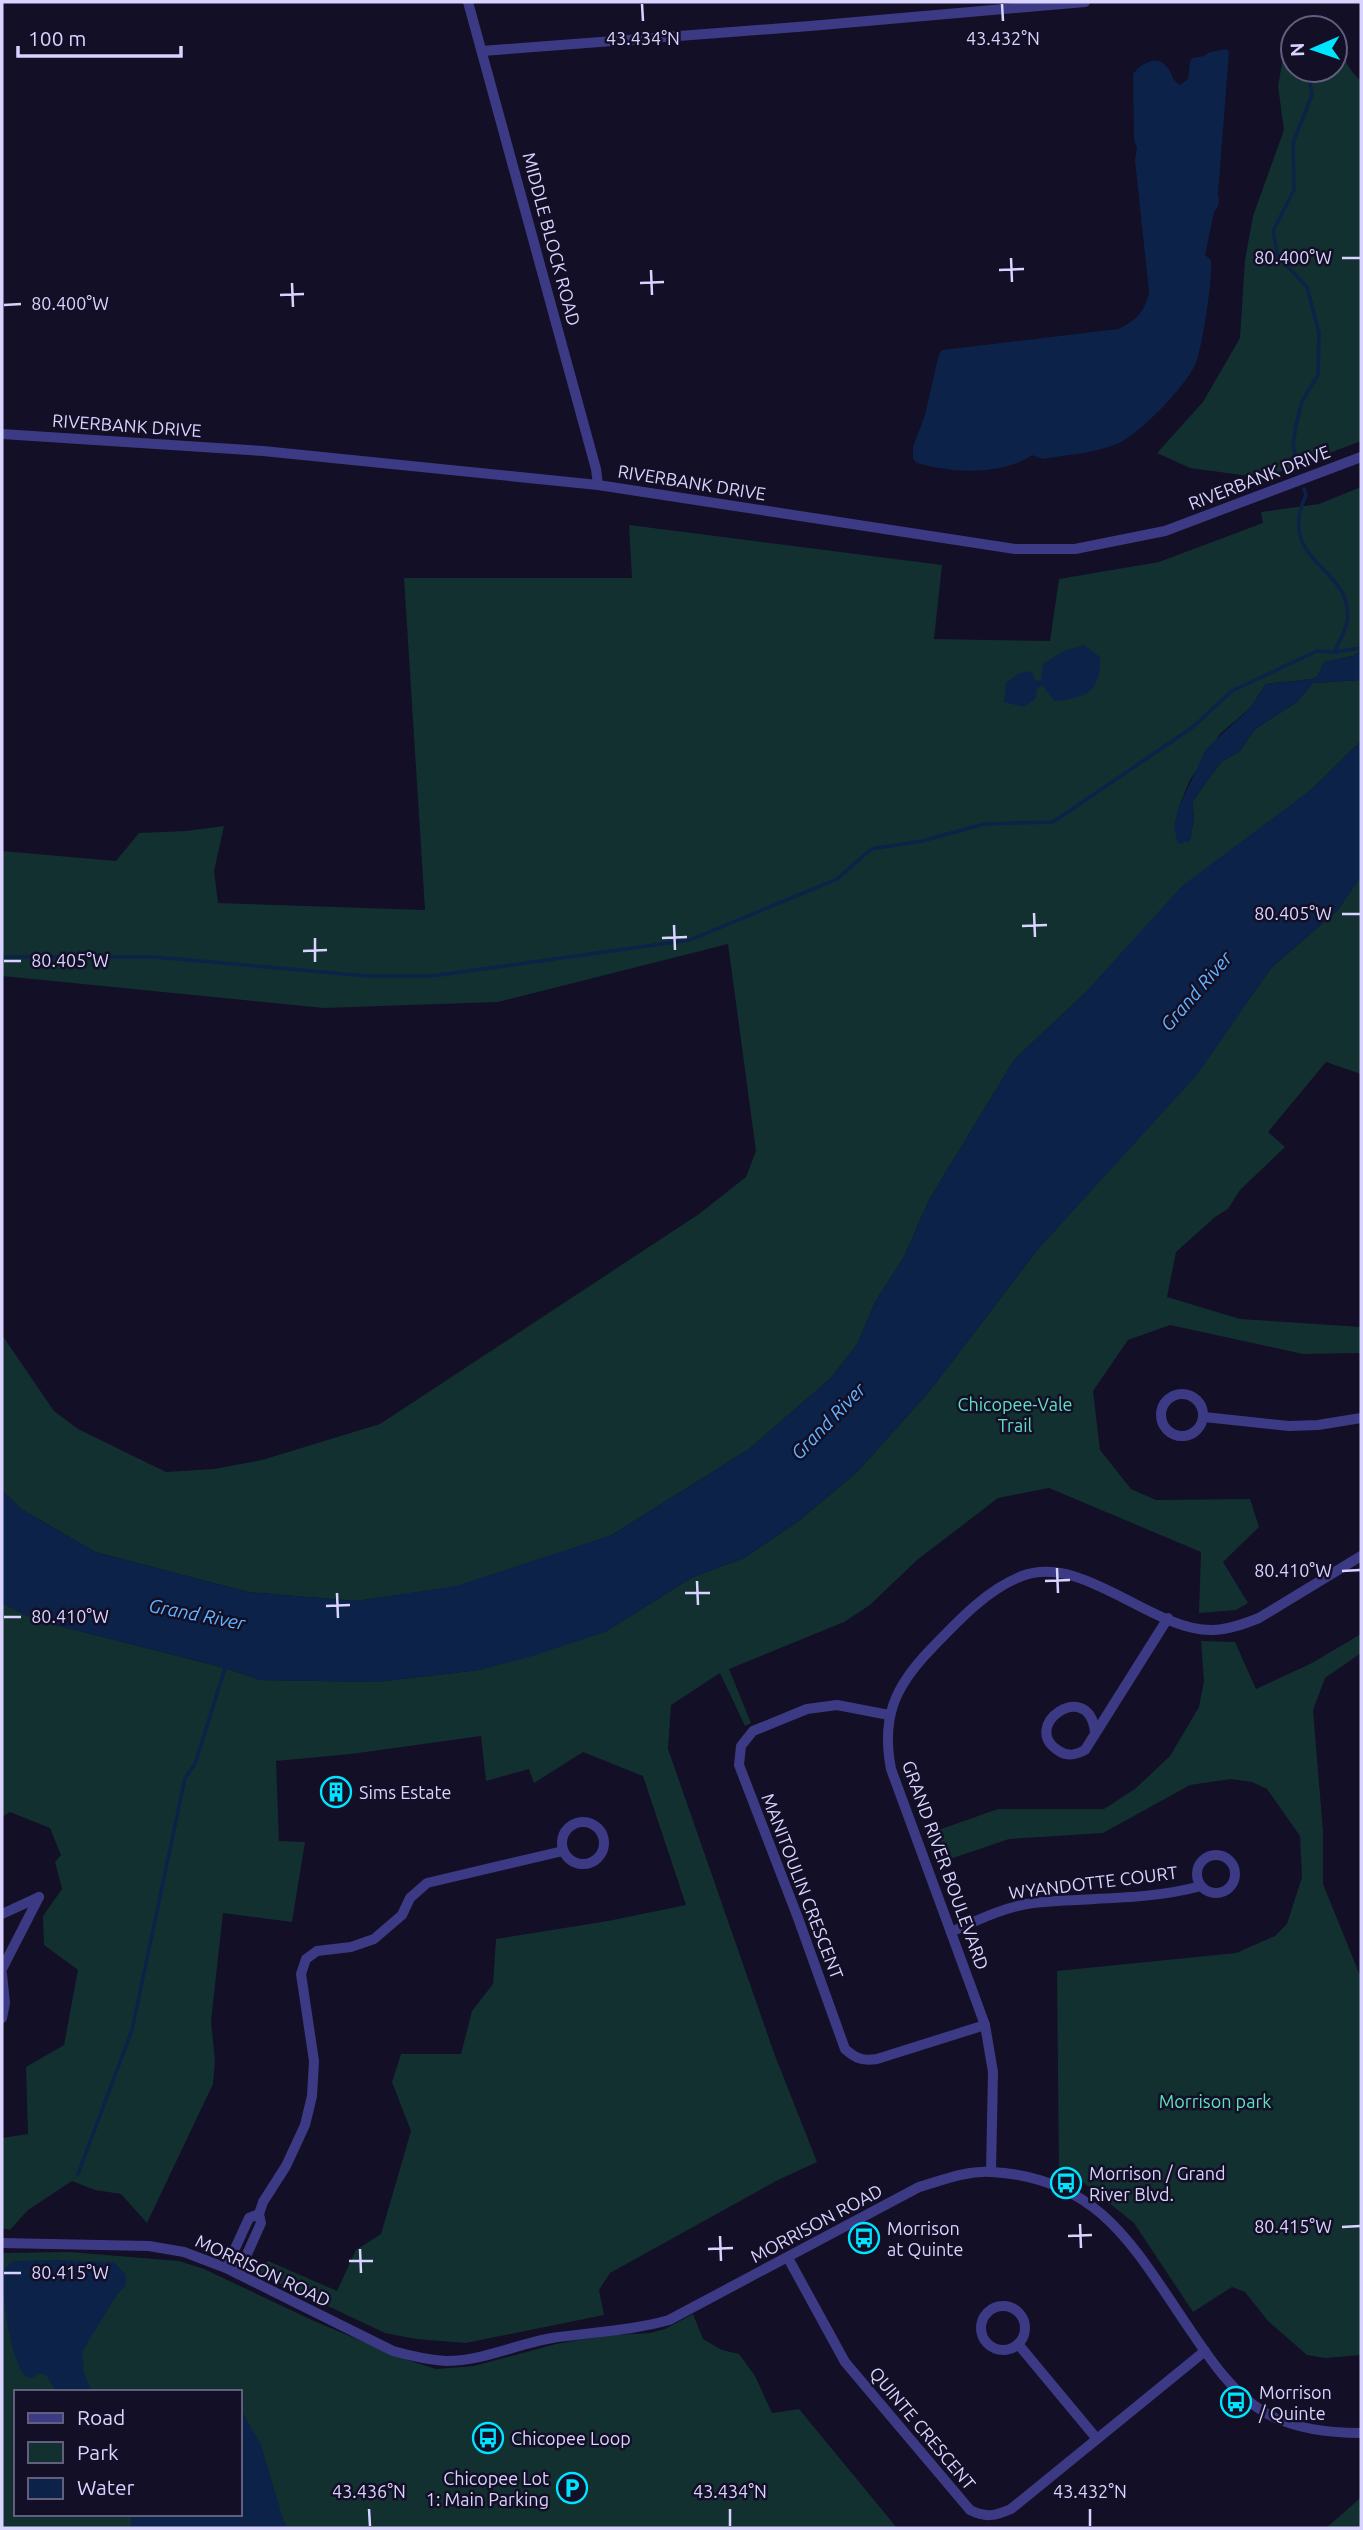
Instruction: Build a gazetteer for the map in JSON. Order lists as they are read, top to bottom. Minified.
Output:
{"streets":{"street":["MIDDLE BLOCK ROAD","RIVERBANK DRIVE","GRAND RIVER BOULEVARD","WYANDOTTE COURT","MANITOULIN CRESCENT","MORRISON ROAD","QUINTE CRESCENT"]},"crossings":[["MIDDLE BLOCK ROAD","RIVERBANK DRIVE"],["GRAND RIVER BOULEVARD","WYANDOTTE COURT"],["GRAND RIVER BOULEVARD","MANITOULIN CRESCENT"],["GRAND RIVER BOULEVARD","MORRISON ROAD"],["MORRISON ROAD","QUINTE CRESCENT"]],"water":["Grand River"],"parks":["Chicopee-Vale Trail","Morrison park"],"places":{"building":["Sims Estate"],"bus stop":["Morrison / Grand River Blvd.","Morrison at Quinte","Morrison / Quinte","Chicopee Loop"],"parking":["Chicopee Lot 1: Main Parking"]},"legend":["Road","Park","Water"],"scale_bar":"100 m","north":"left","coordinates":["43.434°N","43.432°N","80.400°W","80.405°W","80.410°W","80.415°W","43.436°N"]}
